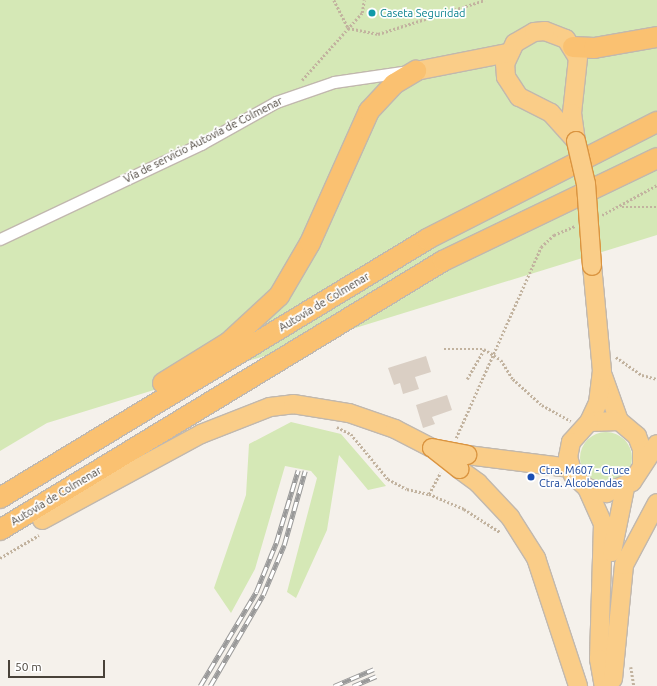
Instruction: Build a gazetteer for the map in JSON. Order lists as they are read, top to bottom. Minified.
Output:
{"streets":{"highway":["Autovía de Colmenar"],"street":["Vía de servicio Autovía de Colmenar"]},"places":["Caseta Seguridad","Ctra. M607 - Cruce Ctra. Alcobendas"],"scale_bar":"50 m"}
